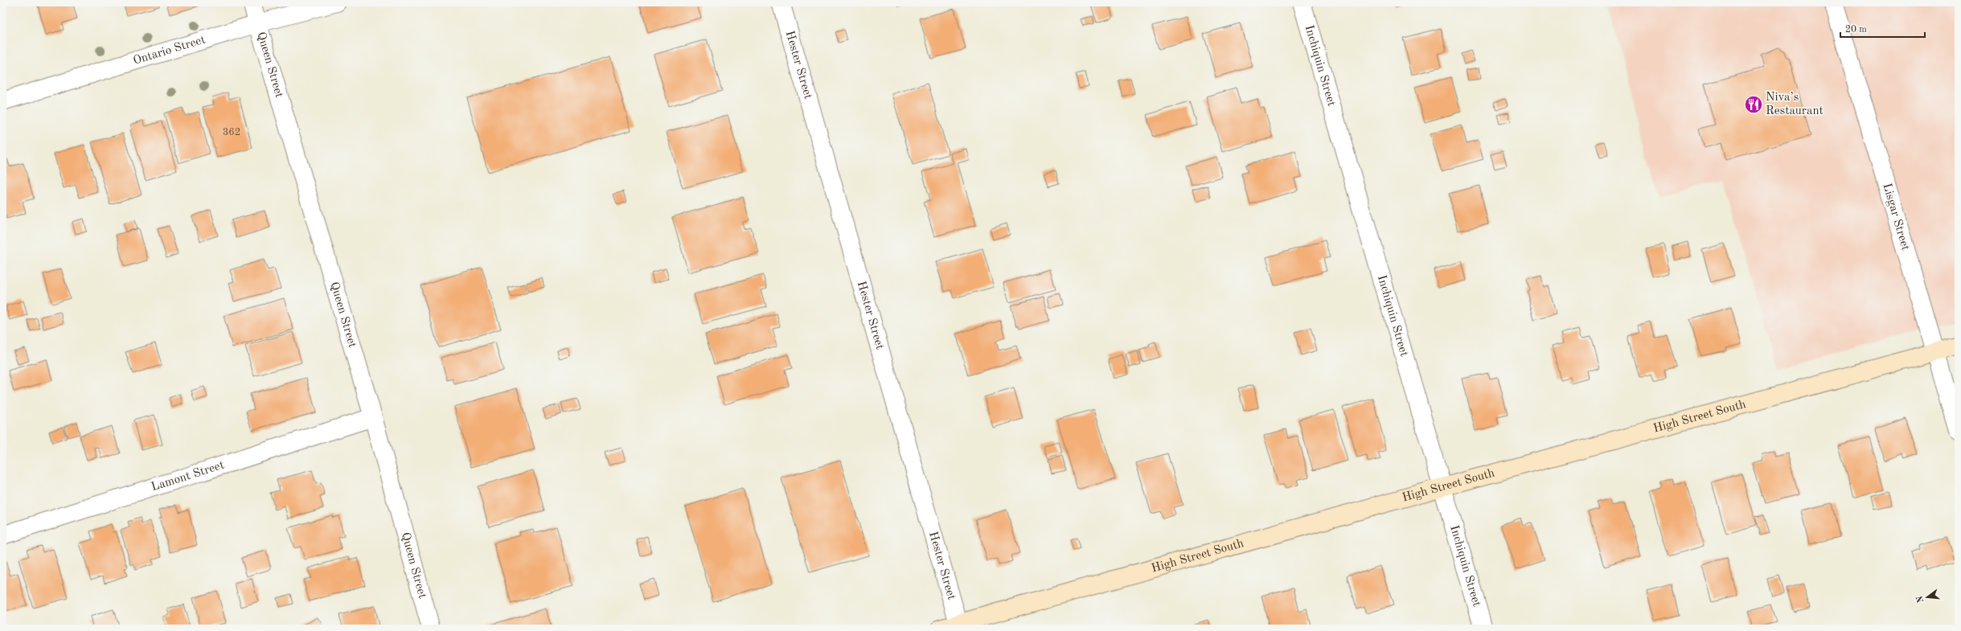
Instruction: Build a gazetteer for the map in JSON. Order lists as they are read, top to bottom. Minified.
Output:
{"streets":{"street":["Ontario Street","Queen Street","Hester Street","Inchiquin Street","Lisgar Street","High Street South","Lamont Street"]},"crossings":[["Ontario Street","Queen Street"],["Queen Street","Lamont Street"],["Hester Street","High Street South"],["Inchiquin Street","High Street South"],["Lisgar Street","High Street South"]],"places":{"restaurant":["Niva’s Restaurant"]},"house_numbers":["362"],"scale_bar":"20 m","north":"left"}
